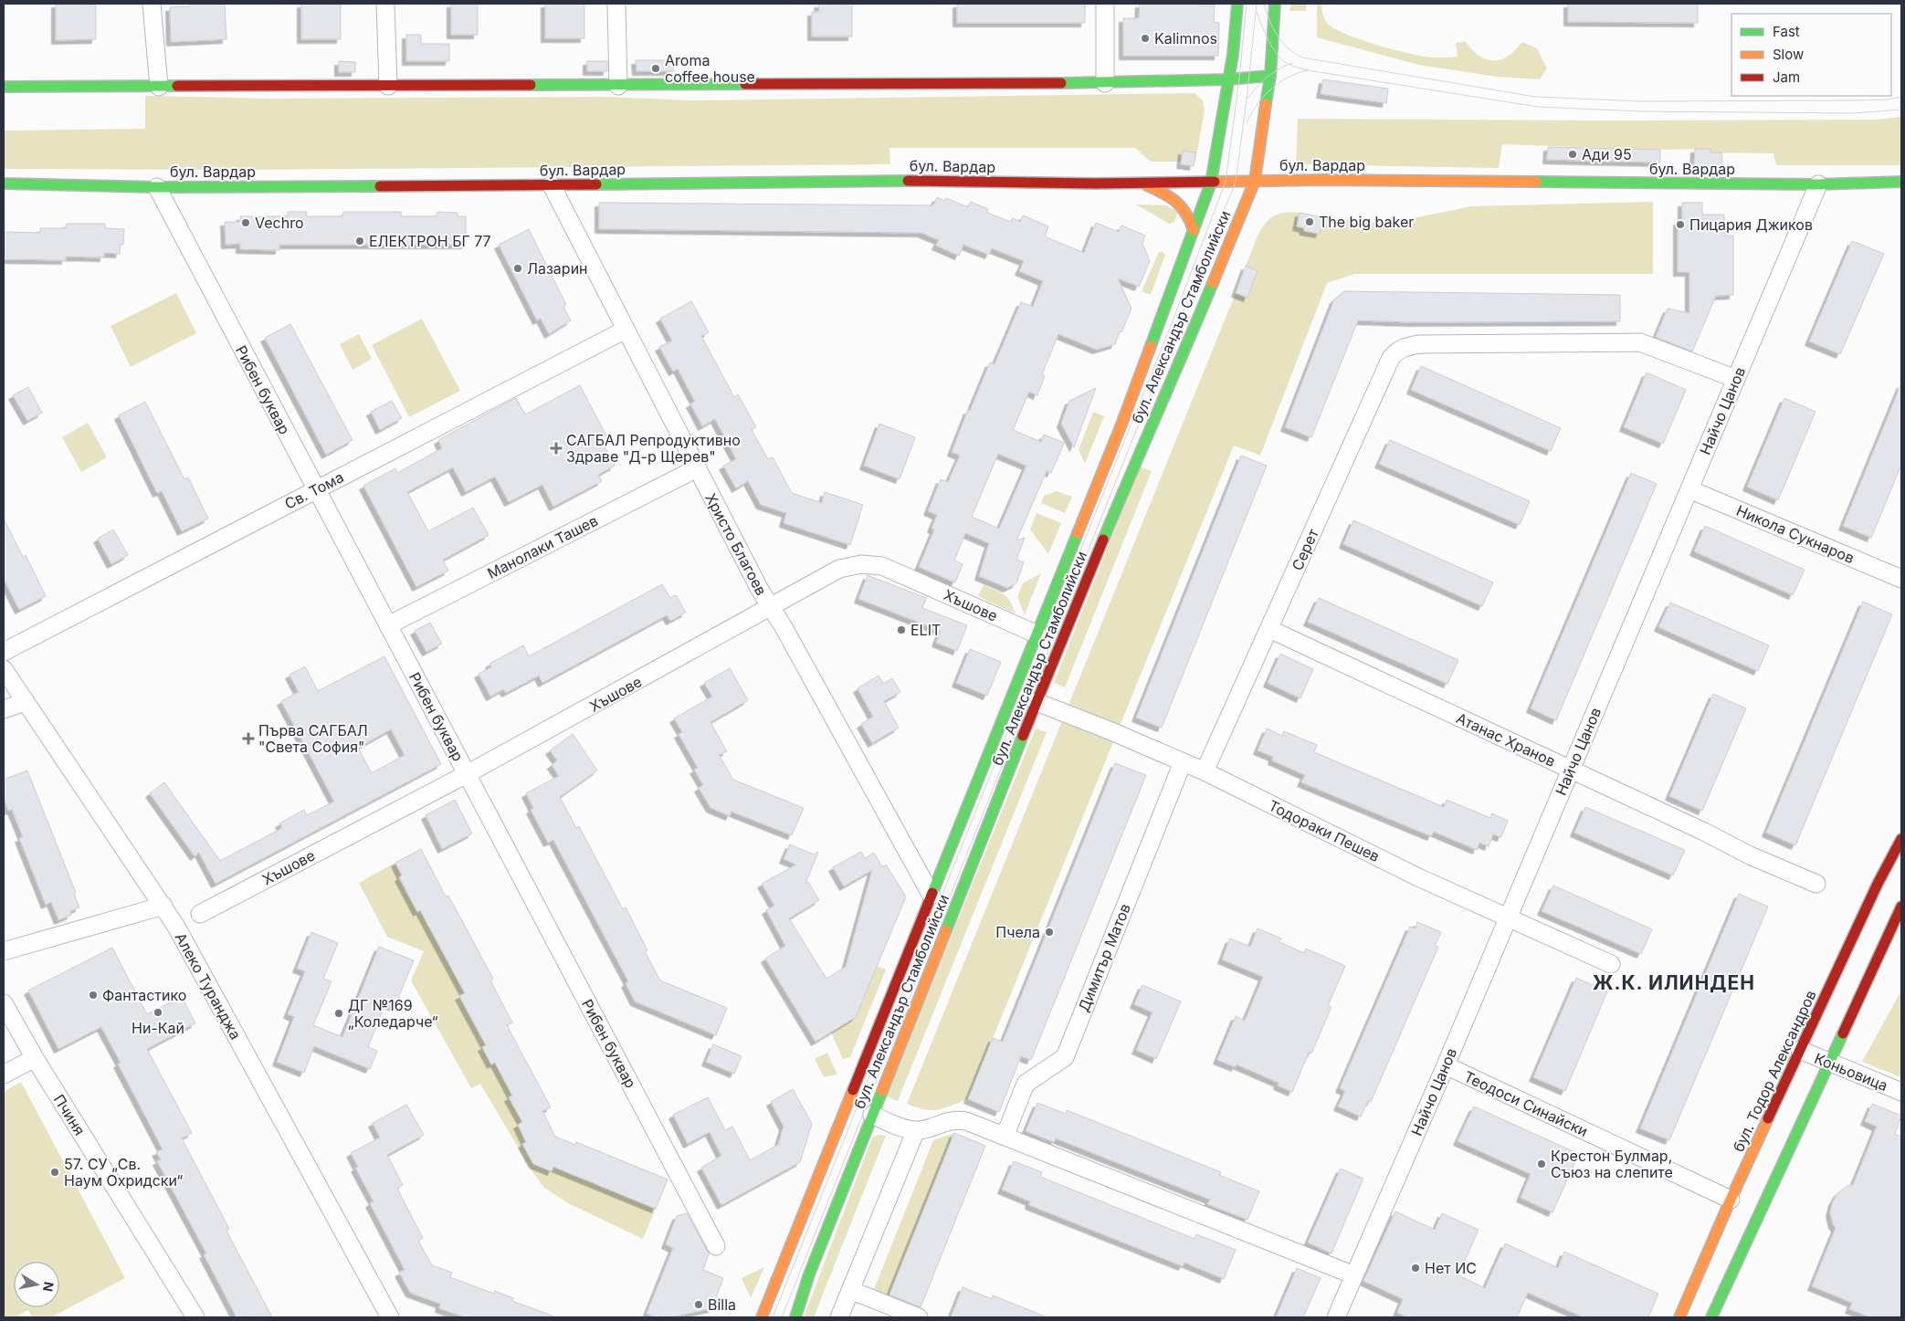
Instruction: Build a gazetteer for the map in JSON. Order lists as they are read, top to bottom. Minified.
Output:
{"streets":{"street":["бул. Вардар","бул. Александър Стамболийски","Рибен буквар","Найчо Цанов","Св. Тома","Никола Сукнаров","Христо Благоев","Манолаки Ташев","Серет","Хъшове","Атанас Хранов","Тодораки Пешев","Димитър Матов","Алеко Туранджа","бул. Тодор Александров","Коньовица","Теодоси Синайски","Пчиня"]},"crossings":[["бул. Вардар","бул. Александър Стамболийски"],["бул. Вардар","Рибен буквар"],["бул. Вардар","Найчо Цанов"],["бул. Вардар","Христо Благоев"],["бул. Александър Стамболийски","Христо Благоев"],["бул. Александър Стамболийски","Хъшове"],["бул. Александър Стамболийски","Тодораки Пешев"],["Рибен буквар","Св. Тома"],["Рибен буквар","Манолаки Ташев"],["Рибен буквар","Хъшове"],["Найчо Цанов","Никола Сукнаров"],["Найчо Цанов","Серет"],["Найчо Цанов","Атанас Хранов"],["Найчо Цанов","Тодораки Пешев"],["Найчо Цанов","Теодоси Синайски"],["Св. Тома","Христо Благоев"],["Христо Благоев","Манолаки Ташев"],["Христо Благоев","Хъшове"],["Серет","Атанас Хранов"],["Серет","Тодораки Пешев"],["Тодораки Пешев","Димитър Матов"],["бул. Тодор Александров","Коньовица"],["бул. Тодор Александров","Теодоси Синайски"]],"districts":["Ж.К. ИЛИНДЕН"],"places":{"other":["Kalimnos","Aroma coffee house","Ади 95","The big baker","Vechro","Пицария Джиков","ЕЛЕКТРОН БГ 77","Лазарин","ELIT","Пчела","Фантастико","Ни-Кай","ДГ №169 „Коледарче“","Крестон Булмар, Съюз на слепите","57. СУ „Св. Наум Охридски“","Нет ИС","Billa"],"health":["САГБАЛ Репродуктивно Здраве \"Д-р Щерев\"","Първа САГБАЛ \"Света София\""]},"legend":["Fast","Slow","Jam"],"north":"right"}
